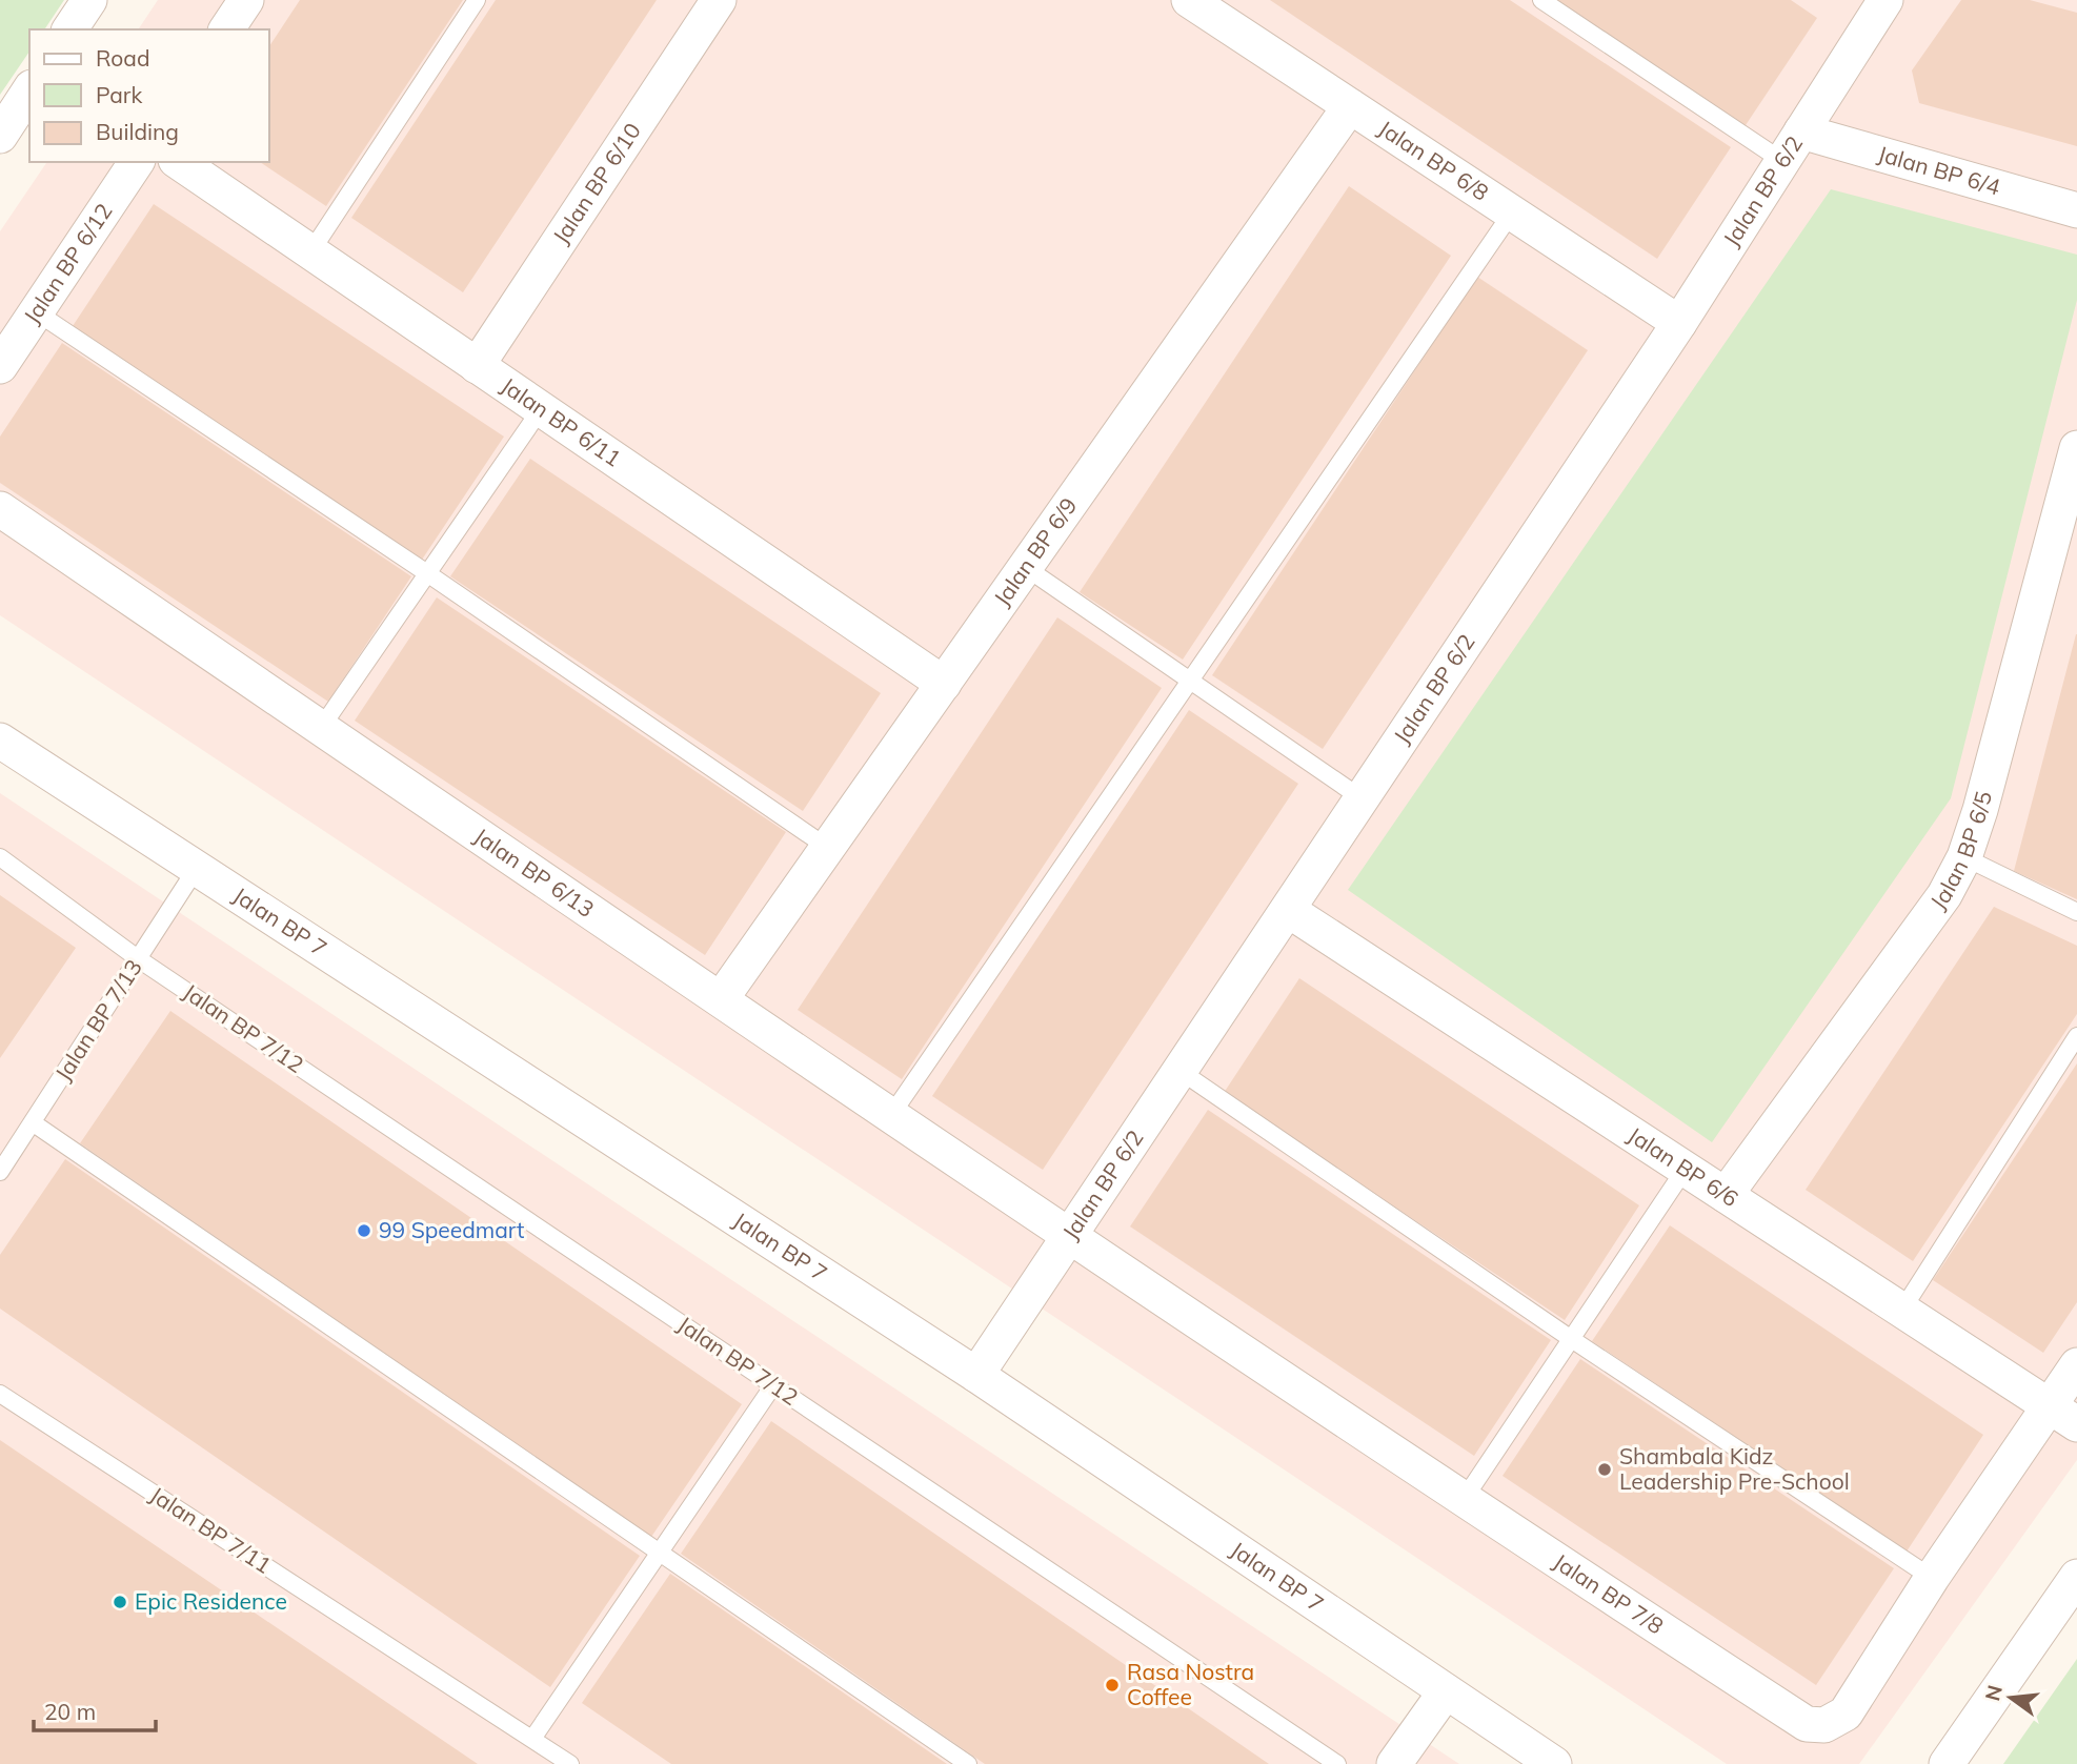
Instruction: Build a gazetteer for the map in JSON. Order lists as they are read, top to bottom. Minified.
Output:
{"streets":{"street":["Jalan BP 6/8","Jalan BP 6/4","Jalan BP 6/10","Jalan BP 6/2","Jalan BP 6/12","Jalan BP 6/11","Jalan BP 6/9","Jalan BP 6/5","Jalan BP 6/13","Jalan BP 7","Jalan BP 6/6","Jalan BP 7/8"],"lane":["Jalan BP 7/13","Jalan BP 7/12","Jalan BP 7/11"]},"crossings":[["Jalan BP 6/8","Jalan BP 6/2"],["Jalan BP 6/8","Jalan BP 6/9"],["Jalan BP 6/4","Jalan BP 6/2"],["Jalan BP 6/10","Jalan BP 6/11"],["Jalan BP 6/2","Jalan BP 6/13"],["Jalan BP 6/2","Jalan BP 7"],["Jalan BP 6/2","Jalan BP 6/6"],["Jalan BP 6/2","Jalan BP 7/8"],["Jalan BP 6/11","Jalan BP 6/9"],["Jalan BP 6/9","Jalan BP 6/13"],["Jalan BP 6/5","Jalan BP 6/6"],["Jalan BP 6/13","Jalan BP 7/8"],["Jalan BP 7","Jalan BP 7/13"],["Jalan BP 7/13","Jalan BP 7/12"],["Jalan BP 6/6","Jalan BP 7/8"]],"places":["99 Speedmart","Shambala Kidz Leadership Pre-School","Epic Residence","Rasa Nostra Coffee"],"legend":["Road","Park","Building"],"scale_bar":"20 m","north":"left"}
